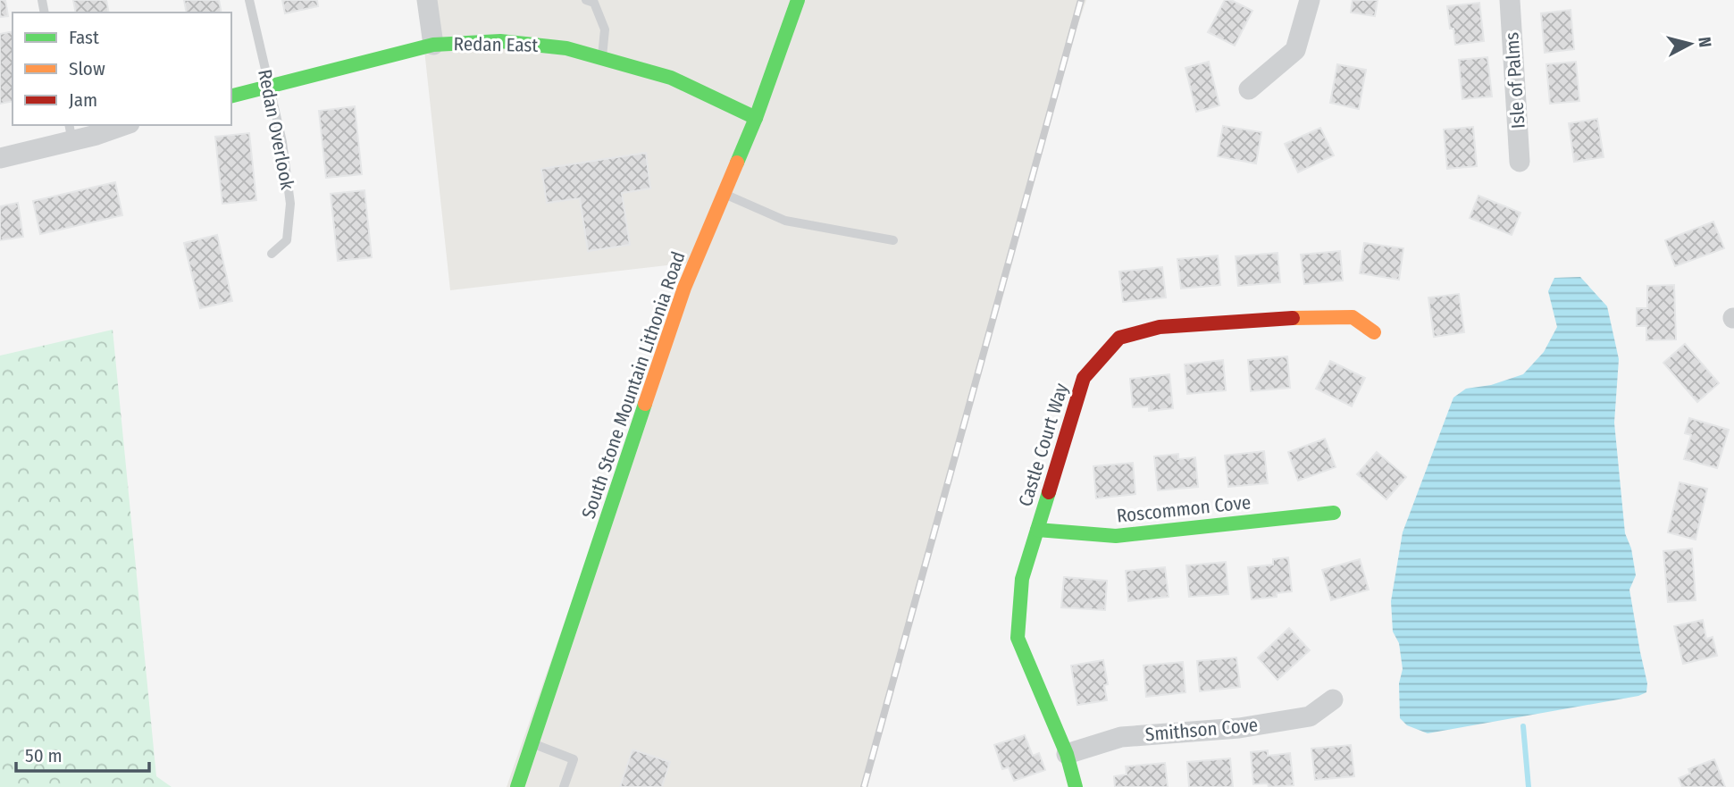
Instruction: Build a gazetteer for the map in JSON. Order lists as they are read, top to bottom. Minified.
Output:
{"streets":{"street":["Redan East","Isle of Palms","South Stone Mountain Lithonia Road","Castle Court Way","Roscommon Cove","Smithson Cove"],"lane":["Redan Overlook"]},"crossings":[["Redan East","Redan Overlook"],["Redan East","South Stone Mountain Lithonia Road"],["Castle Court Way","Roscommon Cove"],["Castle Court Way","Smithson Cove"]],"legend":["Fast","Slow","Jam"],"scale_bar":"50 m","north":"right"}
